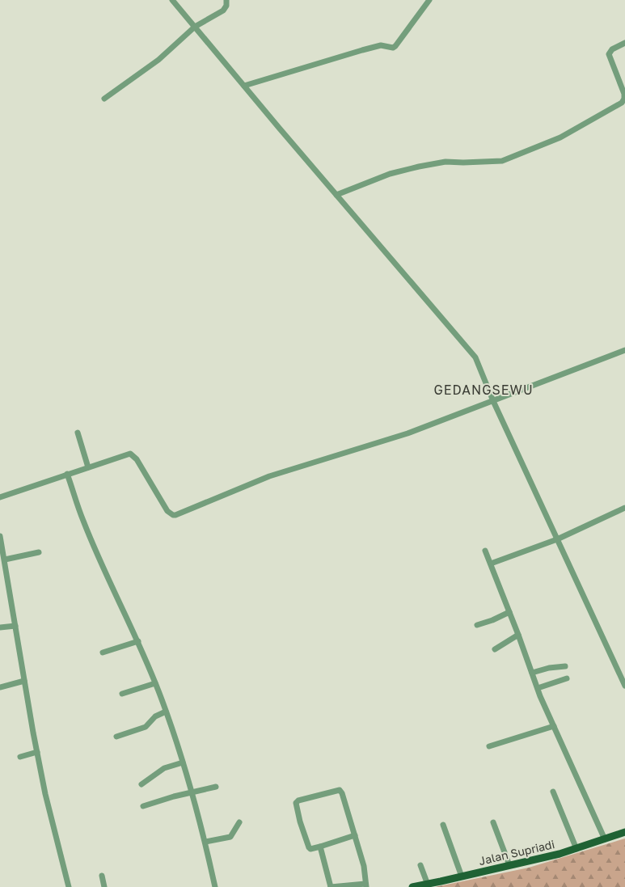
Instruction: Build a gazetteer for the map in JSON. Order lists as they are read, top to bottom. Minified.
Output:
{"streets":{"main road":["Jalan Supriadi"]},"districts":["GEDANGSEWU"]}
